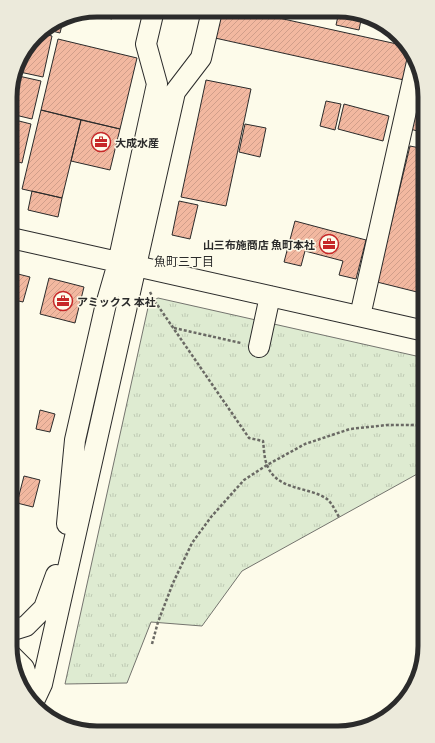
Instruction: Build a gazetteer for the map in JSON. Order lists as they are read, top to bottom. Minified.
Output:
{"districts":["魚町三丁目"],"places":{"office":["大成水産","山三布施商店 魚町本社","アミックス 本社"]}}
